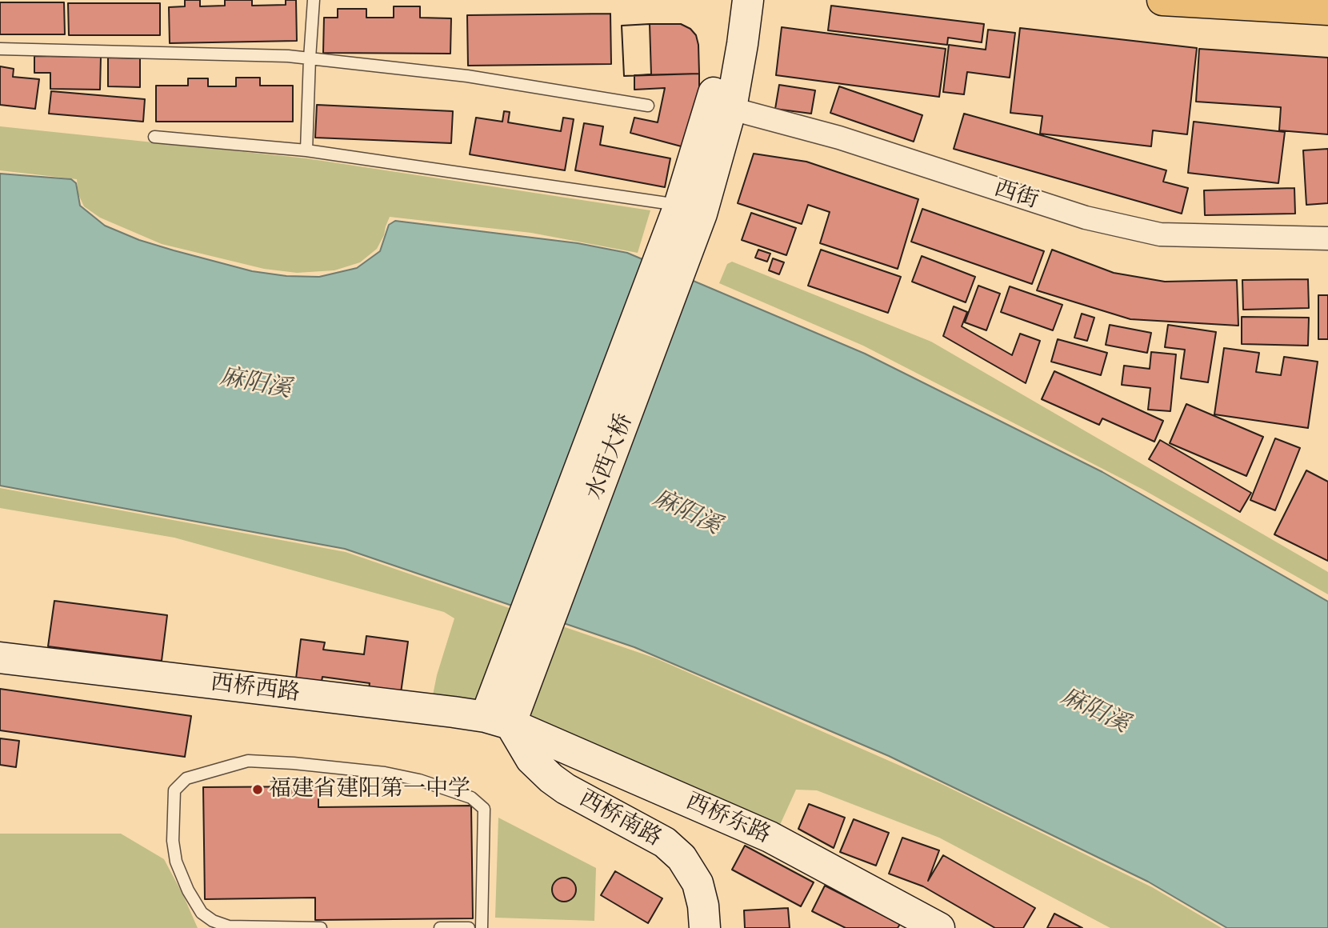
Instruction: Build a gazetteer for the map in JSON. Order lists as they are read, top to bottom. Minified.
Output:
{"streets":{"main road":["水西大桥","西桥西路","西桥南路","西桥东路"],"street":["西街"]},"crossings":[["西街","水西大桥"],["水西大桥","西桥西路"],["水西大桥","西桥南路"],["水西大桥","西桥东路"],["西桥西路","西桥南路"],["西桥西路","西桥东路"],["西桥南路","西桥东路"]],"water":["麻阳溪"],"places":["福建省建阳第一中学"]}
